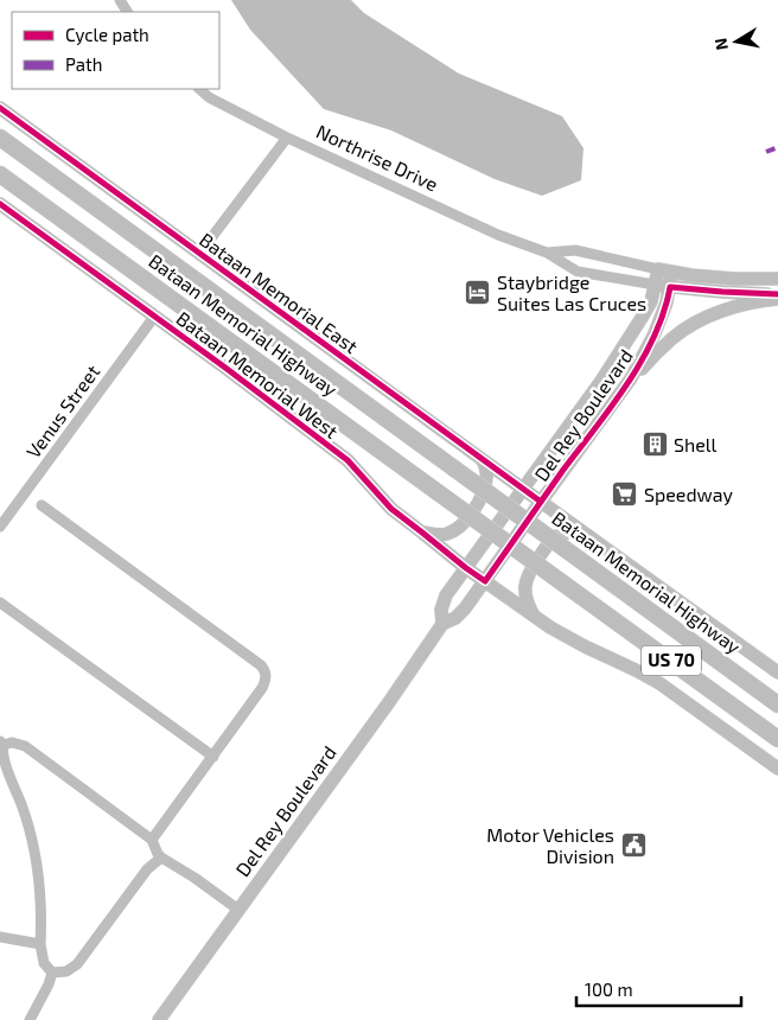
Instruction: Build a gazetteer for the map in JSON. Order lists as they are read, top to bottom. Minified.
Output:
{"streets":{"highway":["Bataan Memorial Highway","US 70"],"main road":["Northrise Drive","Bataan Memorial East","Bataan Memorial West","Del Rey Boulevard"],"street":["Venus Street"]},"crossings":[["Northrise Drive","Del Rey Boulevard"],["Bataan Memorial East","Del Rey Boulevard"],["Bataan Memorial West","Venus Street"],["Bataan Memorial West","Del Rey Boulevard"]],"places":{"hotel":["Staybridge Suites Las Cruces"],"building":["Shell"],"supermarket":["Speedway"],"public building":["Motor Vehicles Division"]},"legend":["Cycle path","Path"],"scale_bar":"100 m","north":"left"}
